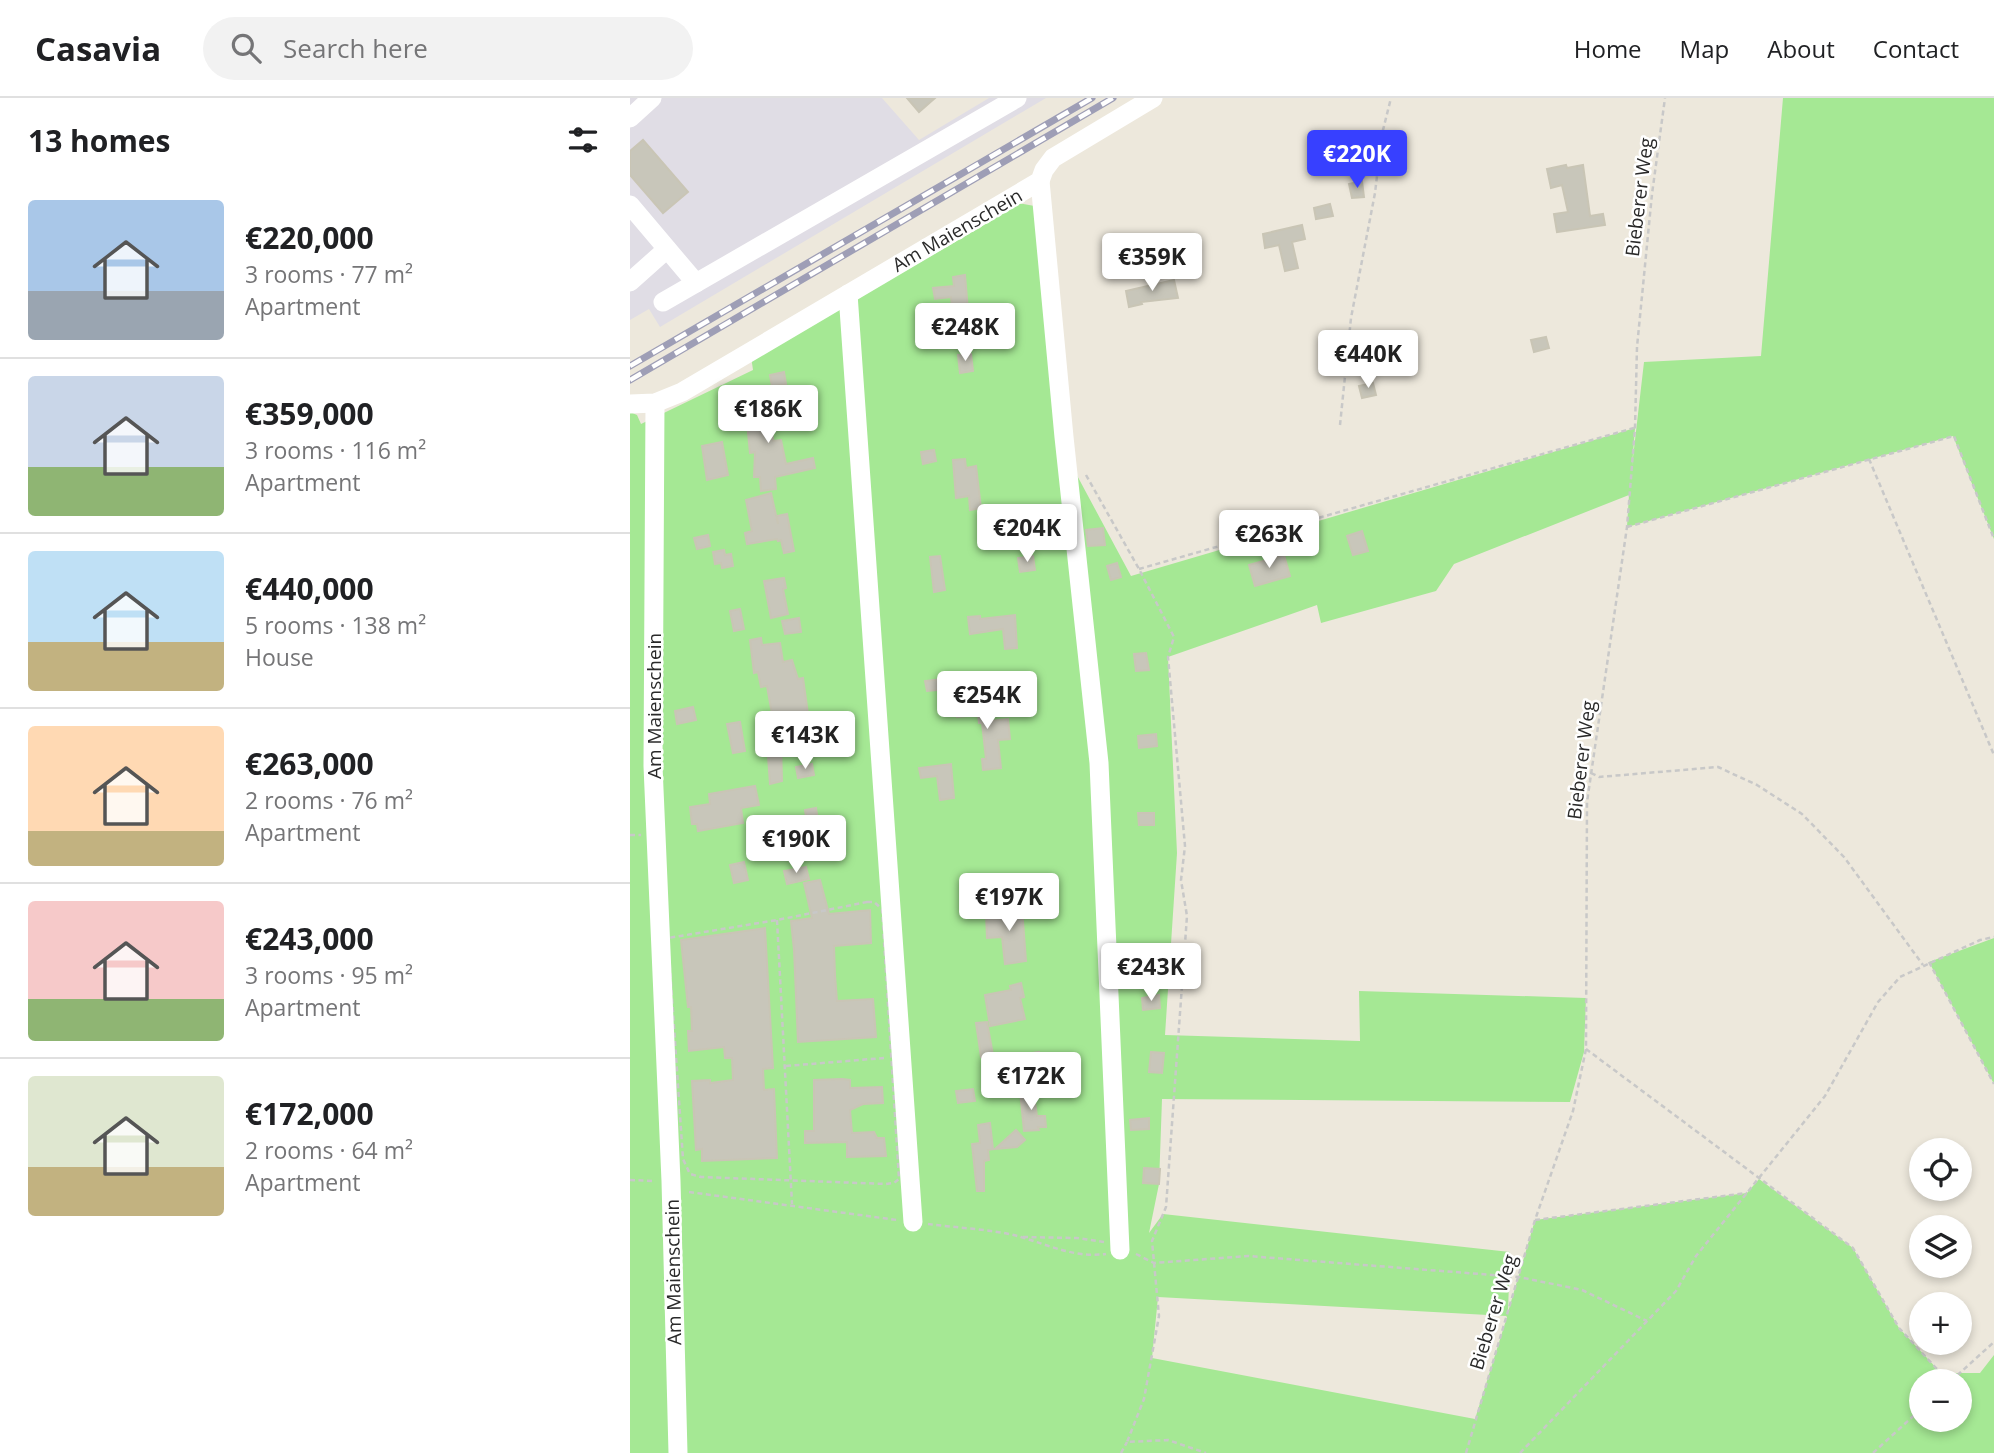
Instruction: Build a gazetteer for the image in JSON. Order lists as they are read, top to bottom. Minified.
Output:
{"streets":{"street":["Am Maienschein"],"path":["Bieberer Weg"]},"page":{"header":"Casavia","search":"Search here","nav":["Home","Map","About","Contact"],"heading":"13 homes","price":["€220K","€359K","€248K","€440K","€186K","€204K","€263K","€254K","€143K","€190K","€197K","€243K","€172K"],"list":[{"name":"€220,000","note":"3 rooms · 77 m² · Apartment"},{"name":"€359,000","note":"3 rooms · 116 m² · Apartment"},{"name":"€440,000","note":"5 rooms · 138 m² · House"},{"name":"€263,000","note":"2 rooms · 76 m² · Apartment"},{"name":"€243,000","note":"3 rooms · 95 m² · Apartment"},{"name":"€172,000","note":"2 rooms · 64 m² · Apartment"}],"map_buttons":["+","−"]}}
